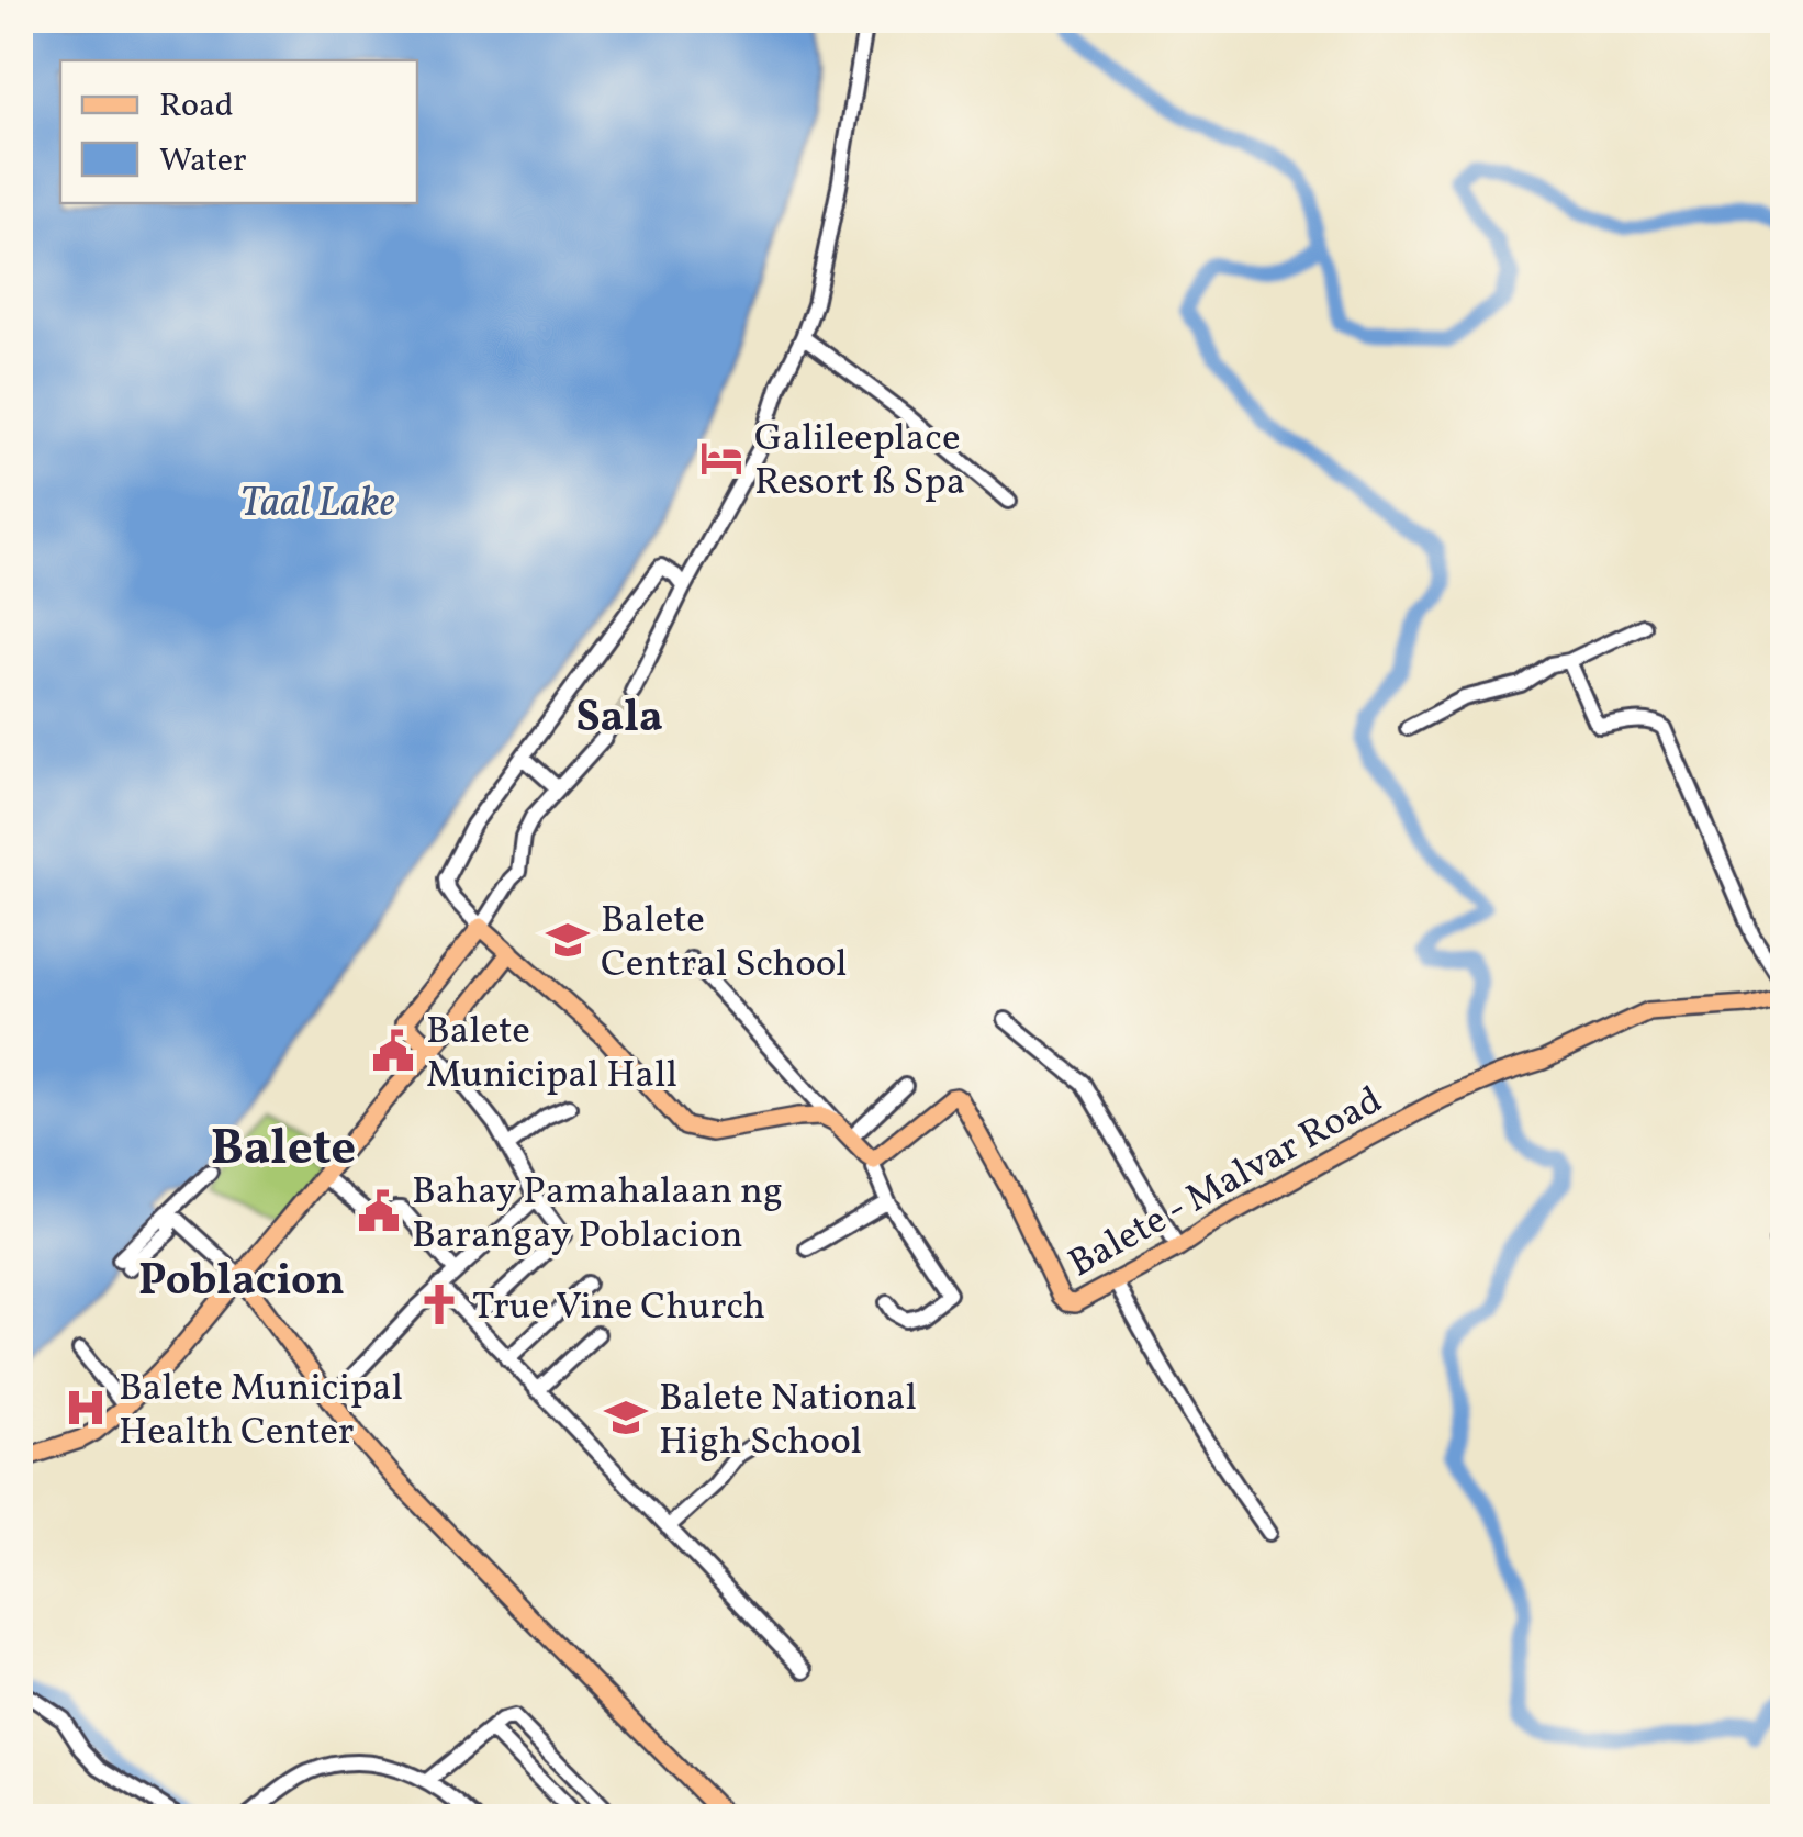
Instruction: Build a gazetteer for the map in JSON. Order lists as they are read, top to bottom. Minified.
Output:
{"streets":{"main road":["Balete - Malvar Road"]},"districts":["Sala","Balete","Poblacion"],"water":["Taal Lake"],"places":{"hotel":["Galileeplace Resort ß Spa"],"school or university":["Balete Central School","Balete National High School"],"public building":["Balete Municipal Hall","Bahay Pamahalaan ng Barangay Poblacion"],"church":["True Vine Church"],"hospital":["Balete Municipal Health Center"]},"legend":["Road","Water"]}
